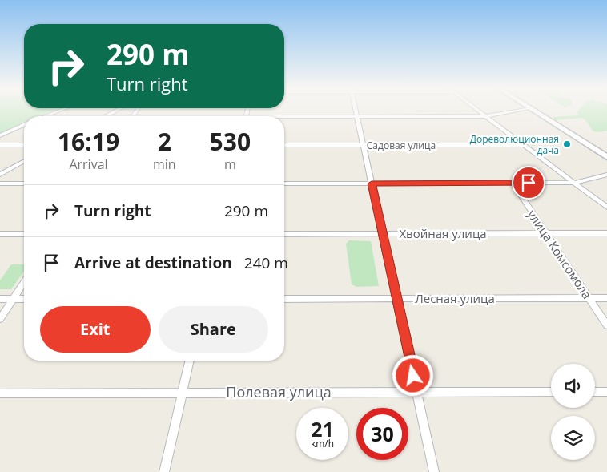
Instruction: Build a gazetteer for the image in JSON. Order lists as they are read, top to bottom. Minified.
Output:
{"streets":{"street":["Садовая улица","Хвойная улица","улица Комсомола","Лесная улица","Полевая улица"]},"crossings":[["Хвойная улица","улица Комсомола"],["улица Комсомола","Лесная улица"]],"places":["Дореволюционная дача"],"page":{"turn":["290 m","Turn right"],"eta":["16:19","Arrival","2","min","530","m"],"list":[{"name":"Turn right","value":"290 m"},{"name":"Arrive at destination","value":"240 m"}],"buttons":["Exit","Share"],"speed":"21 km/h","limit":"30"}}
